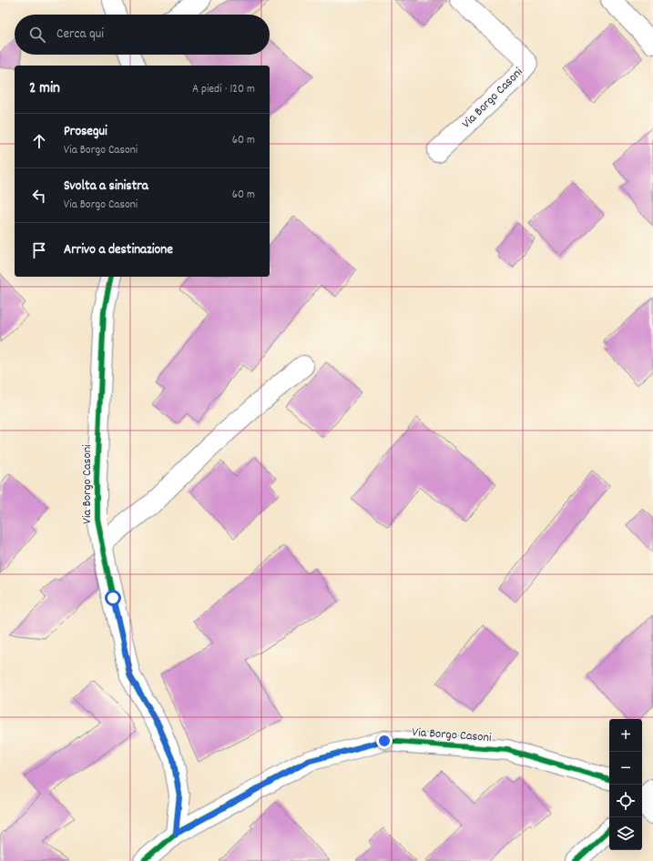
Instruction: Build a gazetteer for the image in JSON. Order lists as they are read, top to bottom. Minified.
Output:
{"streets":{"street":["Via Borgo Casoni"]},"page":{"search":"Cerca qui","heading":["2 min","A piedi · 120 m"],"list":[["Prosegui","Via Borgo Casoni","60 m"],["Svolta a sinistra","Via Borgo Casoni","60 m"],"Arrivo a destinazione"],"map_buttons":["+","−"]}}
